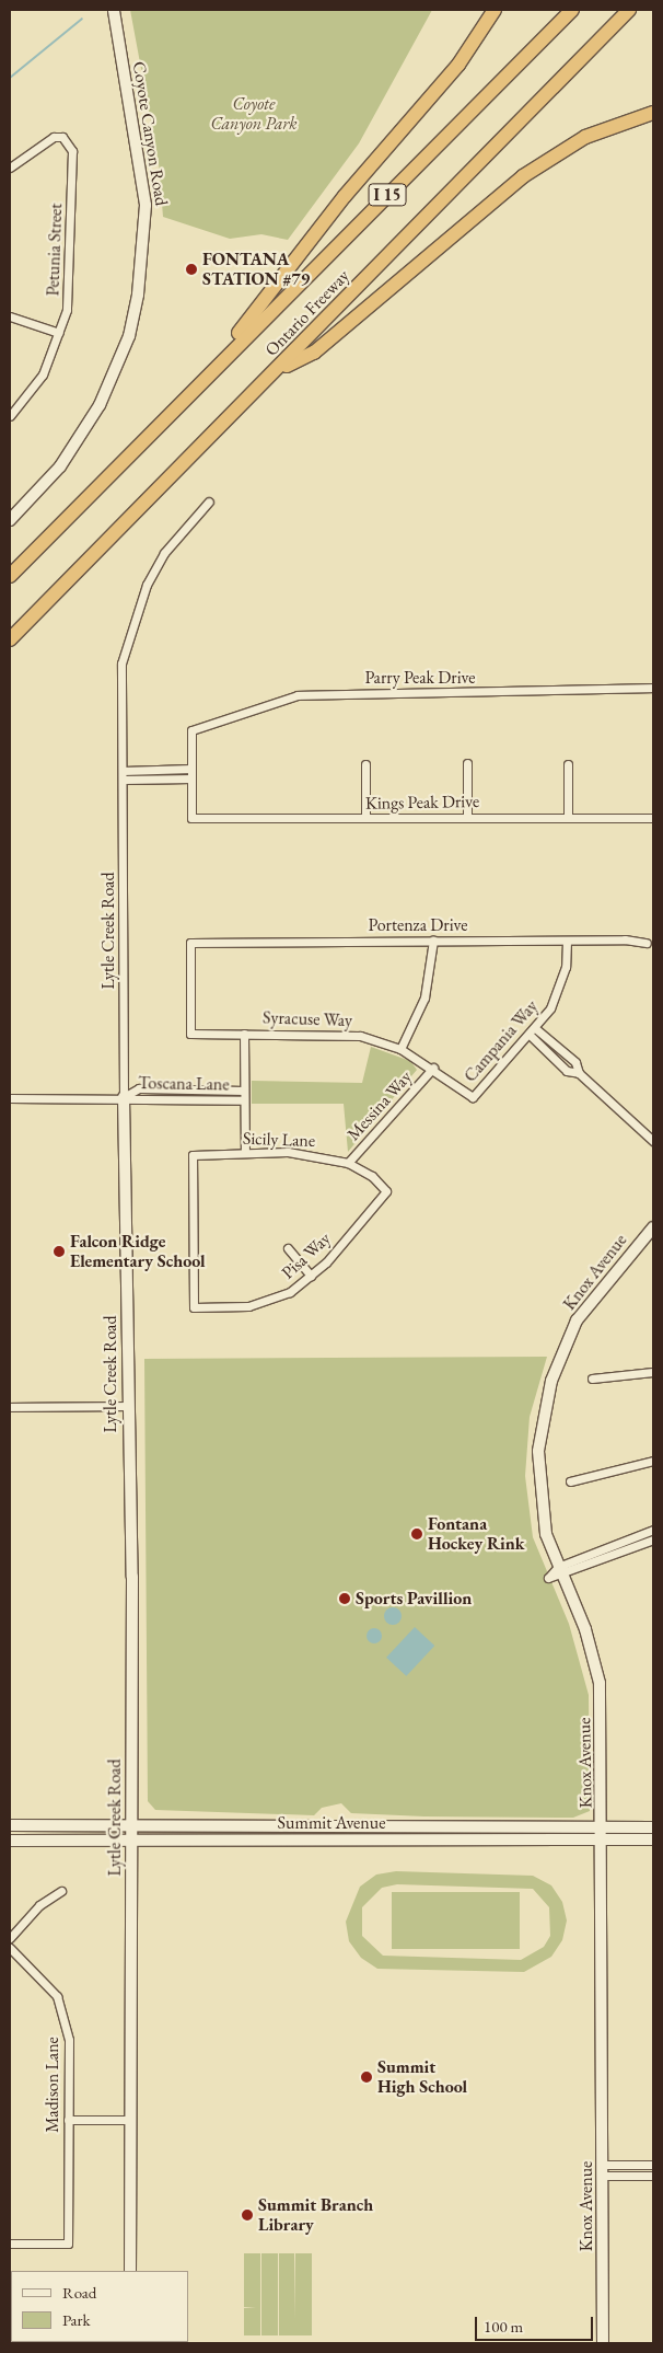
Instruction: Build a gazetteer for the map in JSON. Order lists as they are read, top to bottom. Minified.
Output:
{"streets":{"highway":["I 15","Ontario Freeway"],"street":["Coyote Canyon Road","Petunia Street","Parry Peak Drive","Kings Peak Drive","Portenza Drive","Lytle Creek Road","Syracuse Way","Campania Way","Toscana Lane","Messina Way","Sicily Lane","Pisa Way","Knox Avenue","Summit Avenue","Madison Lane"]},"crossings":[["Portenza Drive","Syracuse Way"],["Portenza Drive","Campania Way"],["Lytle Creek Road","Toscana Lane"],["Lytle Creek Road","Summit Avenue"],["Syracuse Way","Campania Way"],["Syracuse Way","Messina Way"],["Messina Way","Sicily Lane"],["Sicily Lane","Pisa Way"],["Knox Avenue","Summit Avenue"]],"parks":["Coyote Canyon Park"],"places":["FONTANA STATION #79","Falcon Ridge Elementary School","Fontana Hockey Rink","Sports Pavillion","Summit High School","Summit Branch Library"],"legend":["Road","Park"],"scale_bar":"100 m"}
